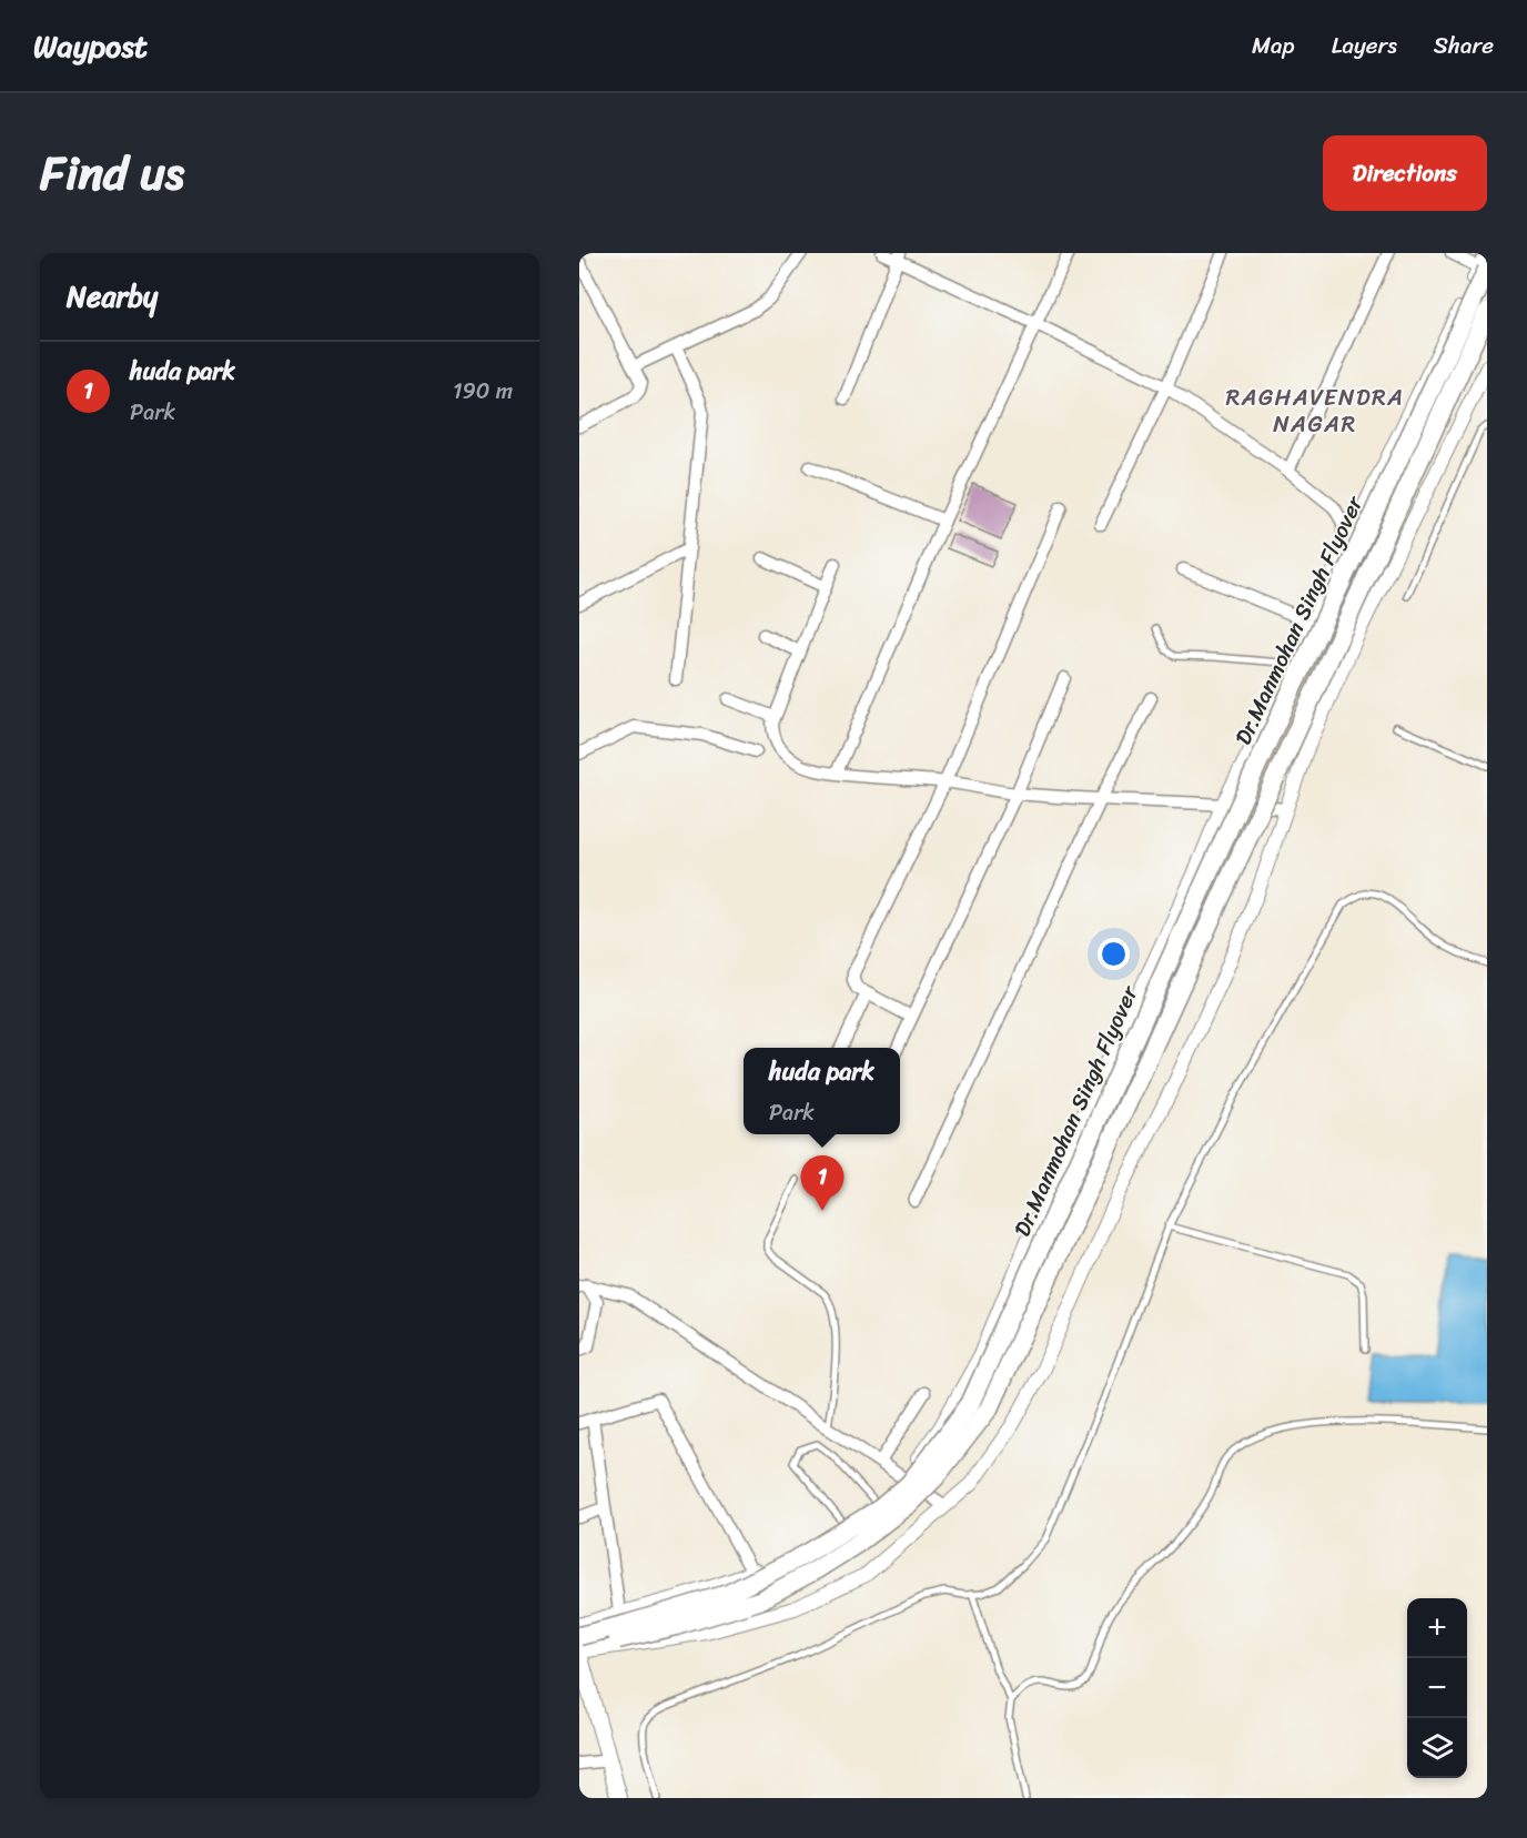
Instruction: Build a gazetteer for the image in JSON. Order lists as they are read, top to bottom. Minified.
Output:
{"streets":{"highway":["Dr.Manmohan Singh Flyover"]},"districts":["RAGHAVENDRA NAGAR"],"page":{"header":"Waypost","nav":["Map","Layers","Share"],"title":"Find us","buttons":"Directions","heading":"Nearby","list":[{"mark":"1","name":"huda park","note":"Park","value":"190 m"}],"popup":["huda park","Park"],"pins":"1","map_buttons":["+","−"]}}
